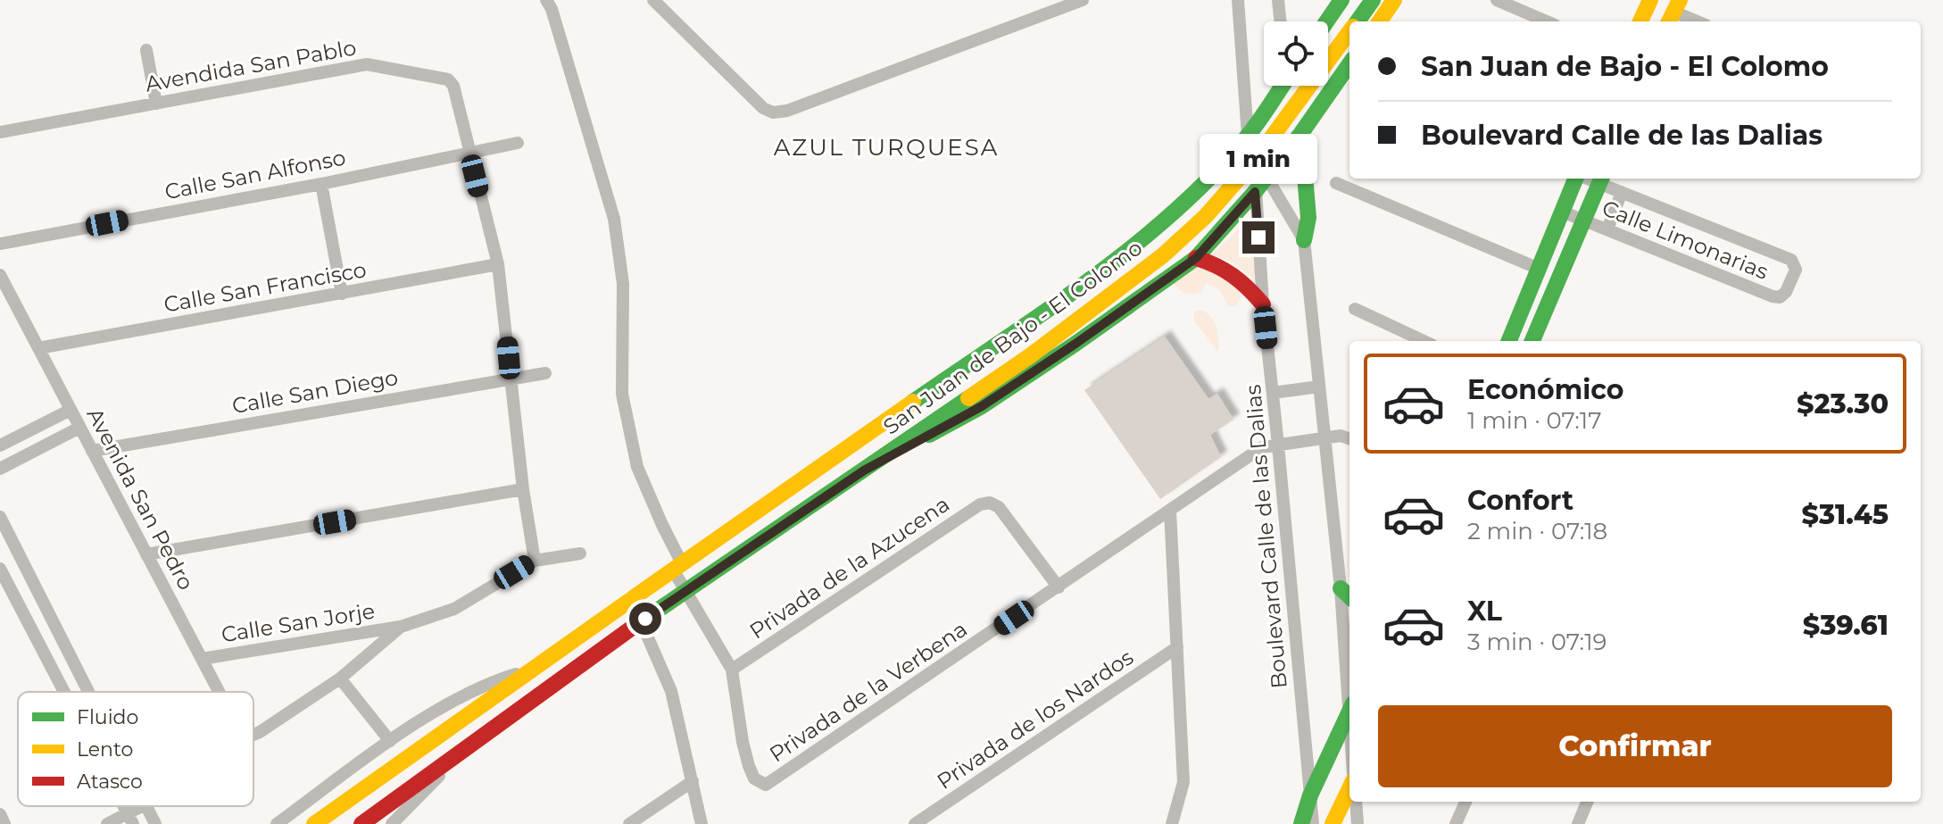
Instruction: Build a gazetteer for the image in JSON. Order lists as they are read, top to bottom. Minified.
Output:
{"streets":{"main road":["San Juan de Bajo - El Colomo"],"street":["Avendida San Pablo","Calle San Alfonso","Calle Limonarias","Calle San Francisco","Calle San Diego","Avenida San Pedro","Boulevard Calle de las Dalias","Privada de la Azucena","Calle San Jorje","Privada de la Verbena","Privada de los Nardos"]},"crossings":[["Avendida San Pablo","Calle San Alfonso"],["Avendida San Pablo","Calle San Francisco"],["Avendida San Pablo","Calle San Diego"],["Calle San Francisco","Avenida San Pedro"],["San Juan de Bajo - El Colomo","Boulevard Calle de las Dalias"],["Calle San Diego","Avenida San Pedro"],["Avenida San Pedro","Calle San Jorje"],["Boulevard Calle de las Dalias","Privada de la Verbena"],["Privada de la Azucena","Privada de la Verbena"]],"districts":["AZUL TURQUESA"],"legend":["Fluido","Lento","Atasco"],"page":{"banner":["San Juan de Bajo - El Colomo","Boulevard Calle de las Dalias"],"bubble":"1 min","list":[{"name":"Económico","note":"1 min · 07:17","value":"$23.30"},{"name":"Confort","note":"2 min · 07:18","value":"$31.45"},{"name":"XL","note":"3 min · 07:19","value":"$39.61"}],"buttons":"Confirmar"}}
